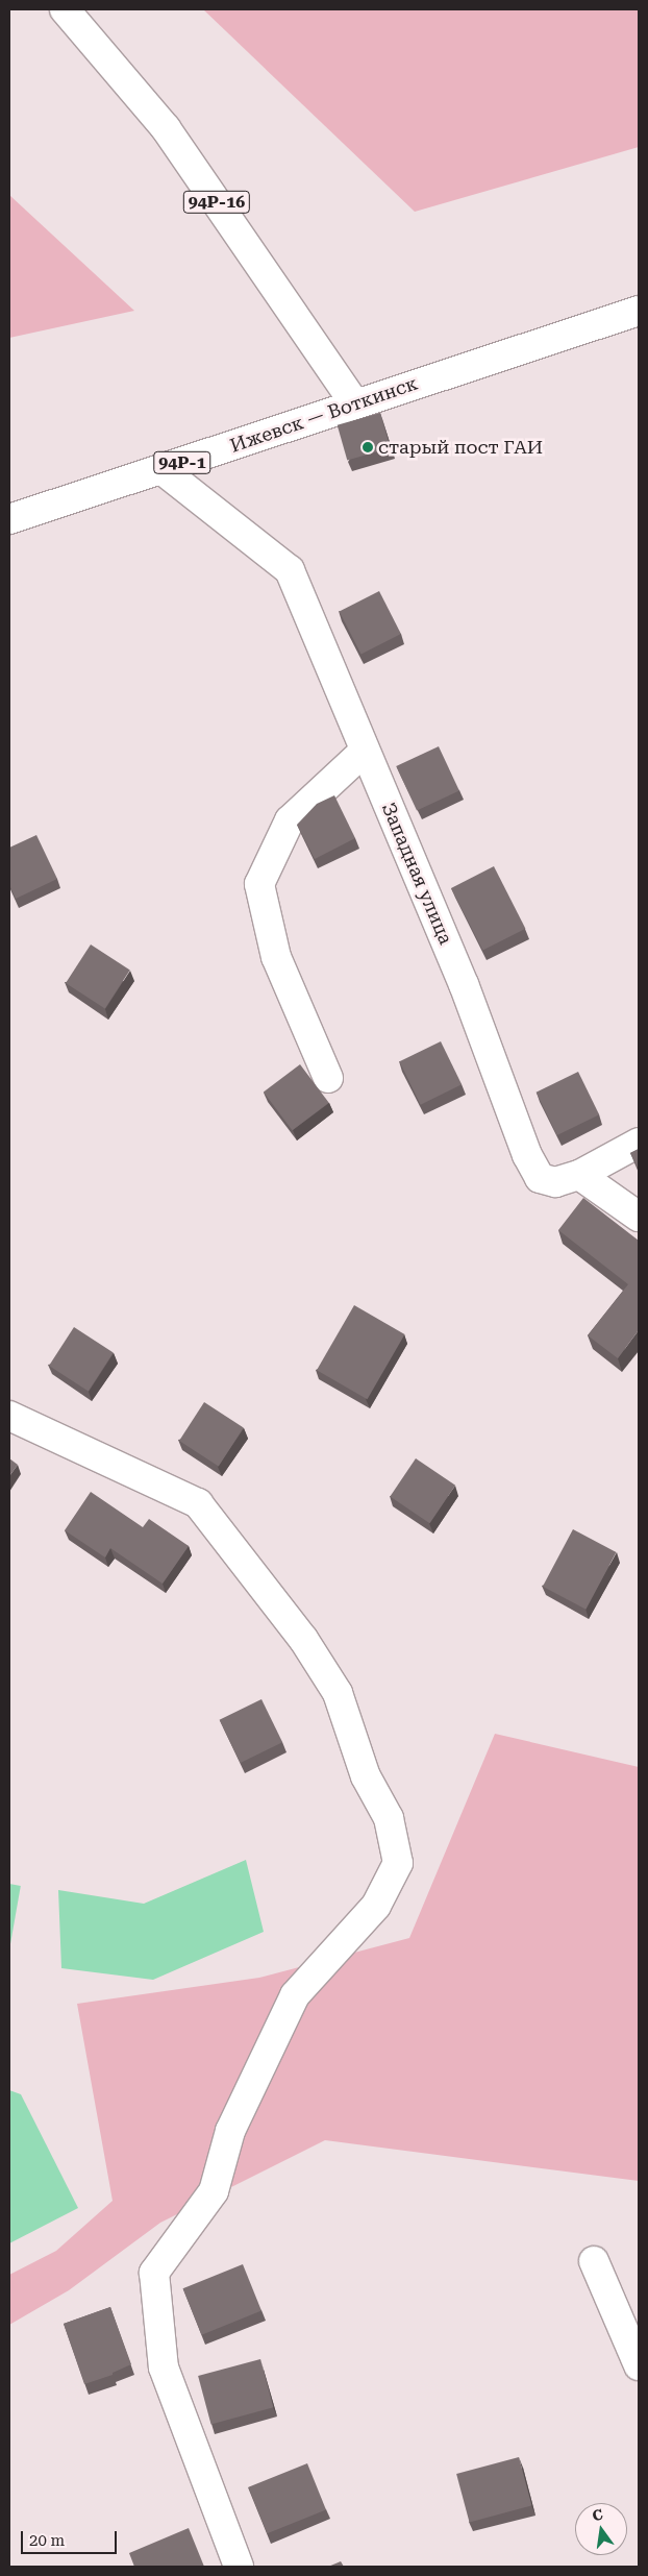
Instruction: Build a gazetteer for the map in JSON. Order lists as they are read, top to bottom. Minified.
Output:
{"streets":{"street":["94Р-16","Ижевск — Воткинск","94Р-1","Западная улица"]},"crossings":[["94Р-16","Ижевск — Воткинск"],["Ижевск — Воткинск","Западная улица"]],"places":["старый пост ГАИ"],"scale_bar":"20 m","north":"top"}
